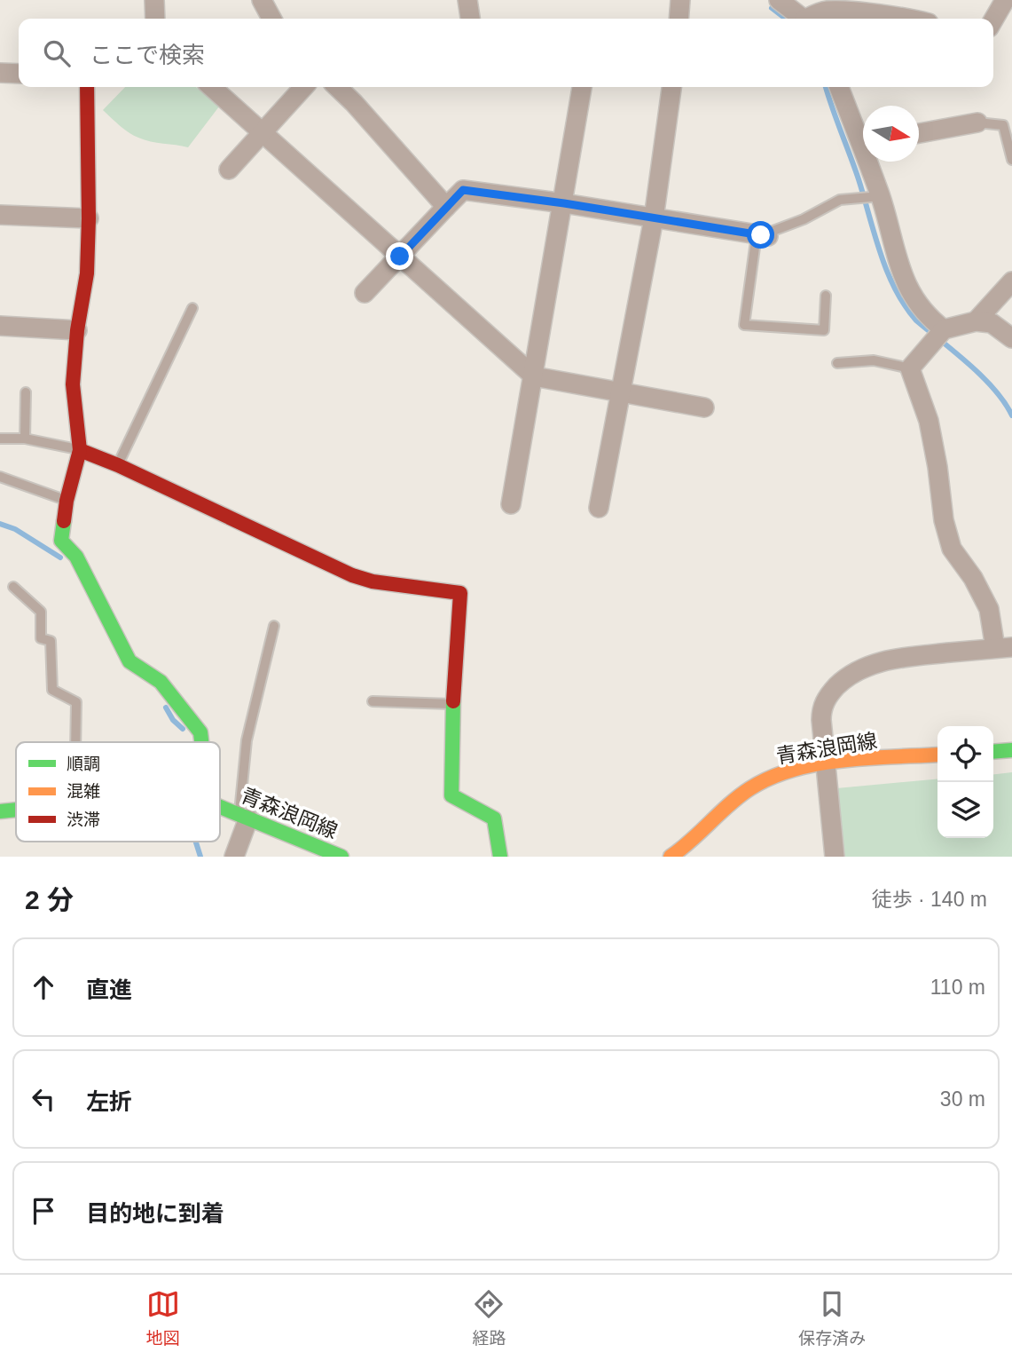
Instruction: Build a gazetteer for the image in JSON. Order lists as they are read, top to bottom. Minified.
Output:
{"streets":{"street":["青森浪岡線"]},"legend":["順調","混雑","渋滞"],"north":"right","page":{"search":"ここで検索","heading":["2 分","徒歩 · 140 m"],"list":[["直進","110 m"],["左折","30 m"],"目的地に到着"],"nav":["地図","経路","保存済み"]}}
